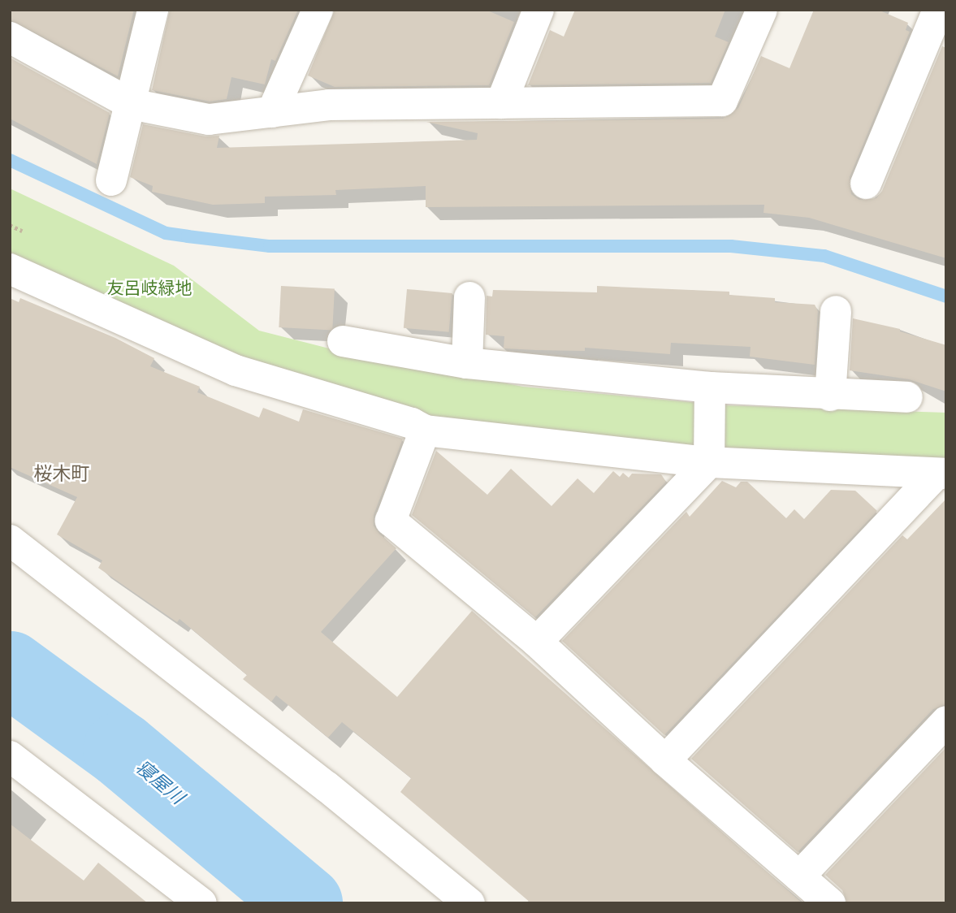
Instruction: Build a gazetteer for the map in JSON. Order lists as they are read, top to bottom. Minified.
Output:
{"districts":["桜木町"],"water":["寝屋川"],"parks":["友呂岐緑地"]}
